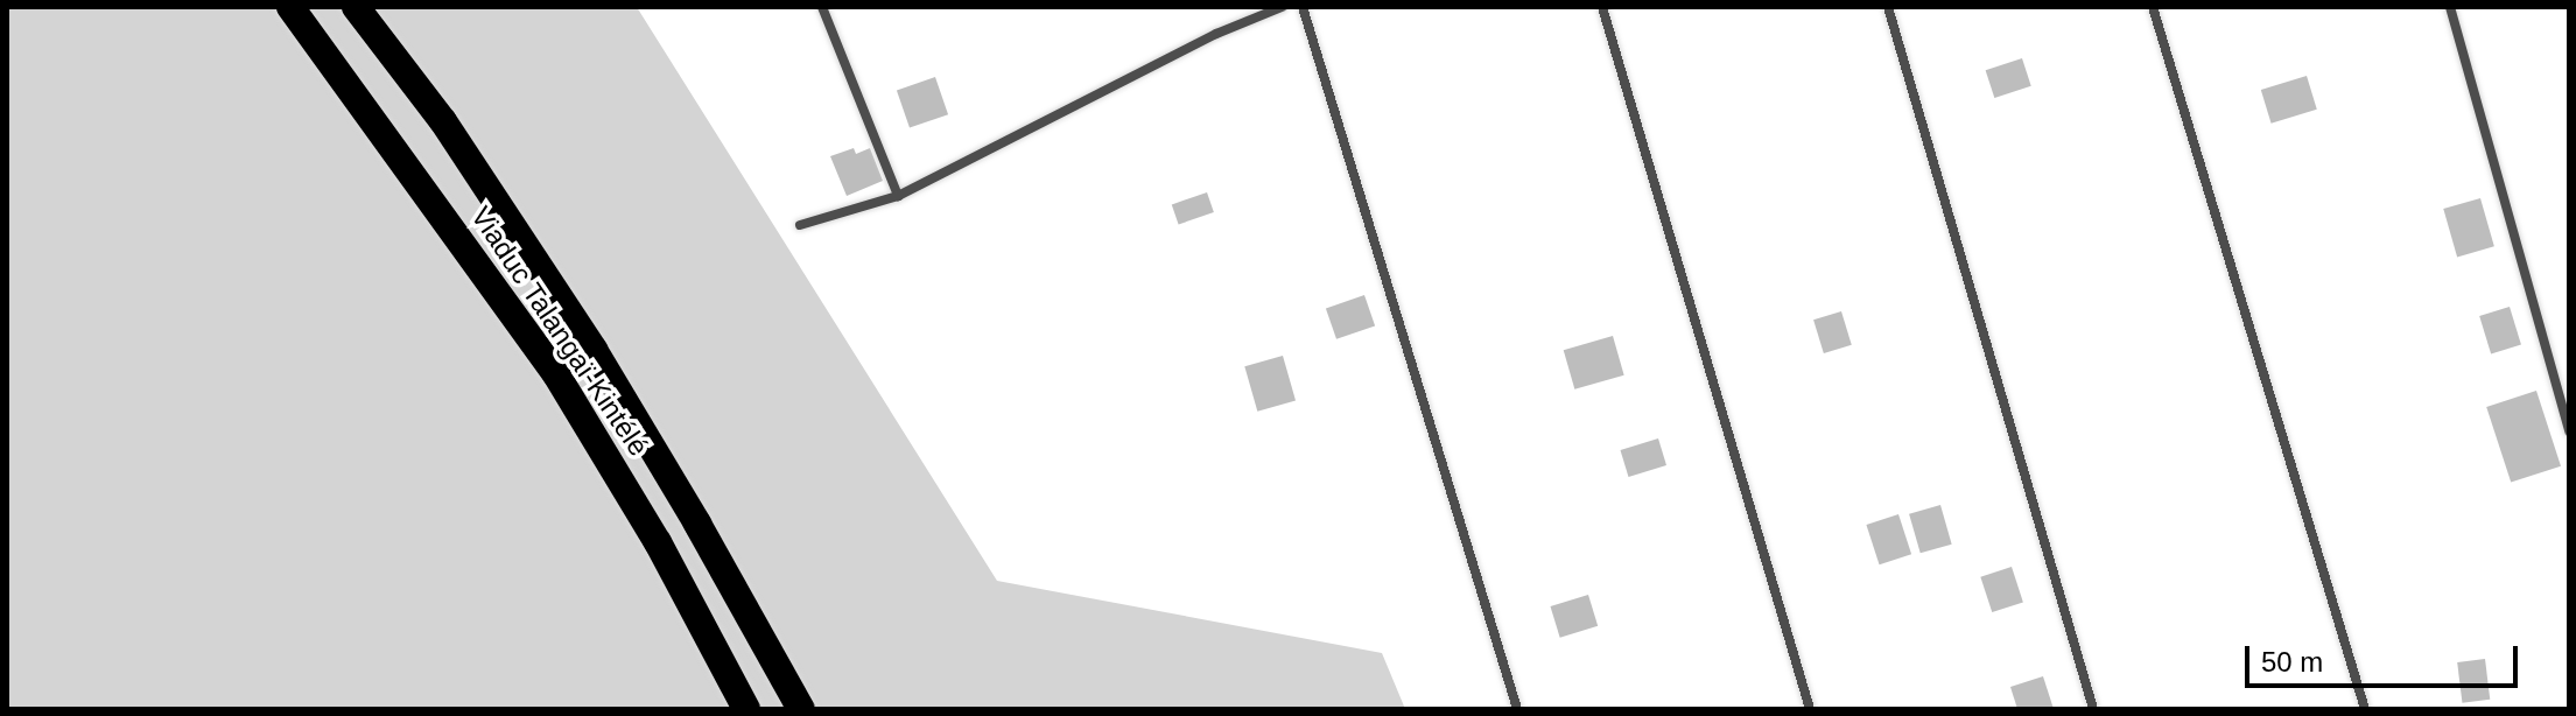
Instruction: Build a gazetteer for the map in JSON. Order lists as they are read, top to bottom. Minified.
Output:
{"streets":{"highway":["Viaduc Talangaï-Kintélé"]},"scale_bar":"50 m"}
